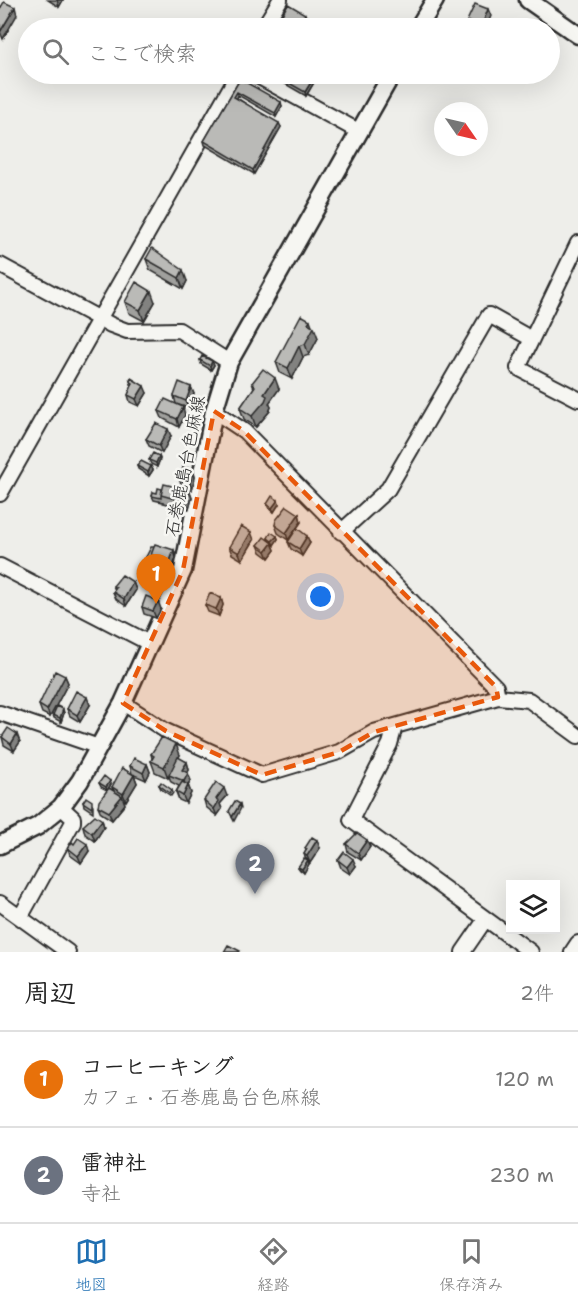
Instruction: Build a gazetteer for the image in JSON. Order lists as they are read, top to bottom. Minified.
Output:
{"streets":{"main road":["石巻鹿島台色麻線"]},"north":"bottom right","page":{"search":"ここで検索","pins":["1","2"],"heading":["周辺","2件"],"list":[{"mark":"1","name":"コーヒーキング","note":"カフェ · 石巻鹿島台色麻線","value":"120 m"},{"mark":"2","name":"雷神社","note":"寺社","value":"230 m"}],"nav":["地図","経路","保存済み"]}}
